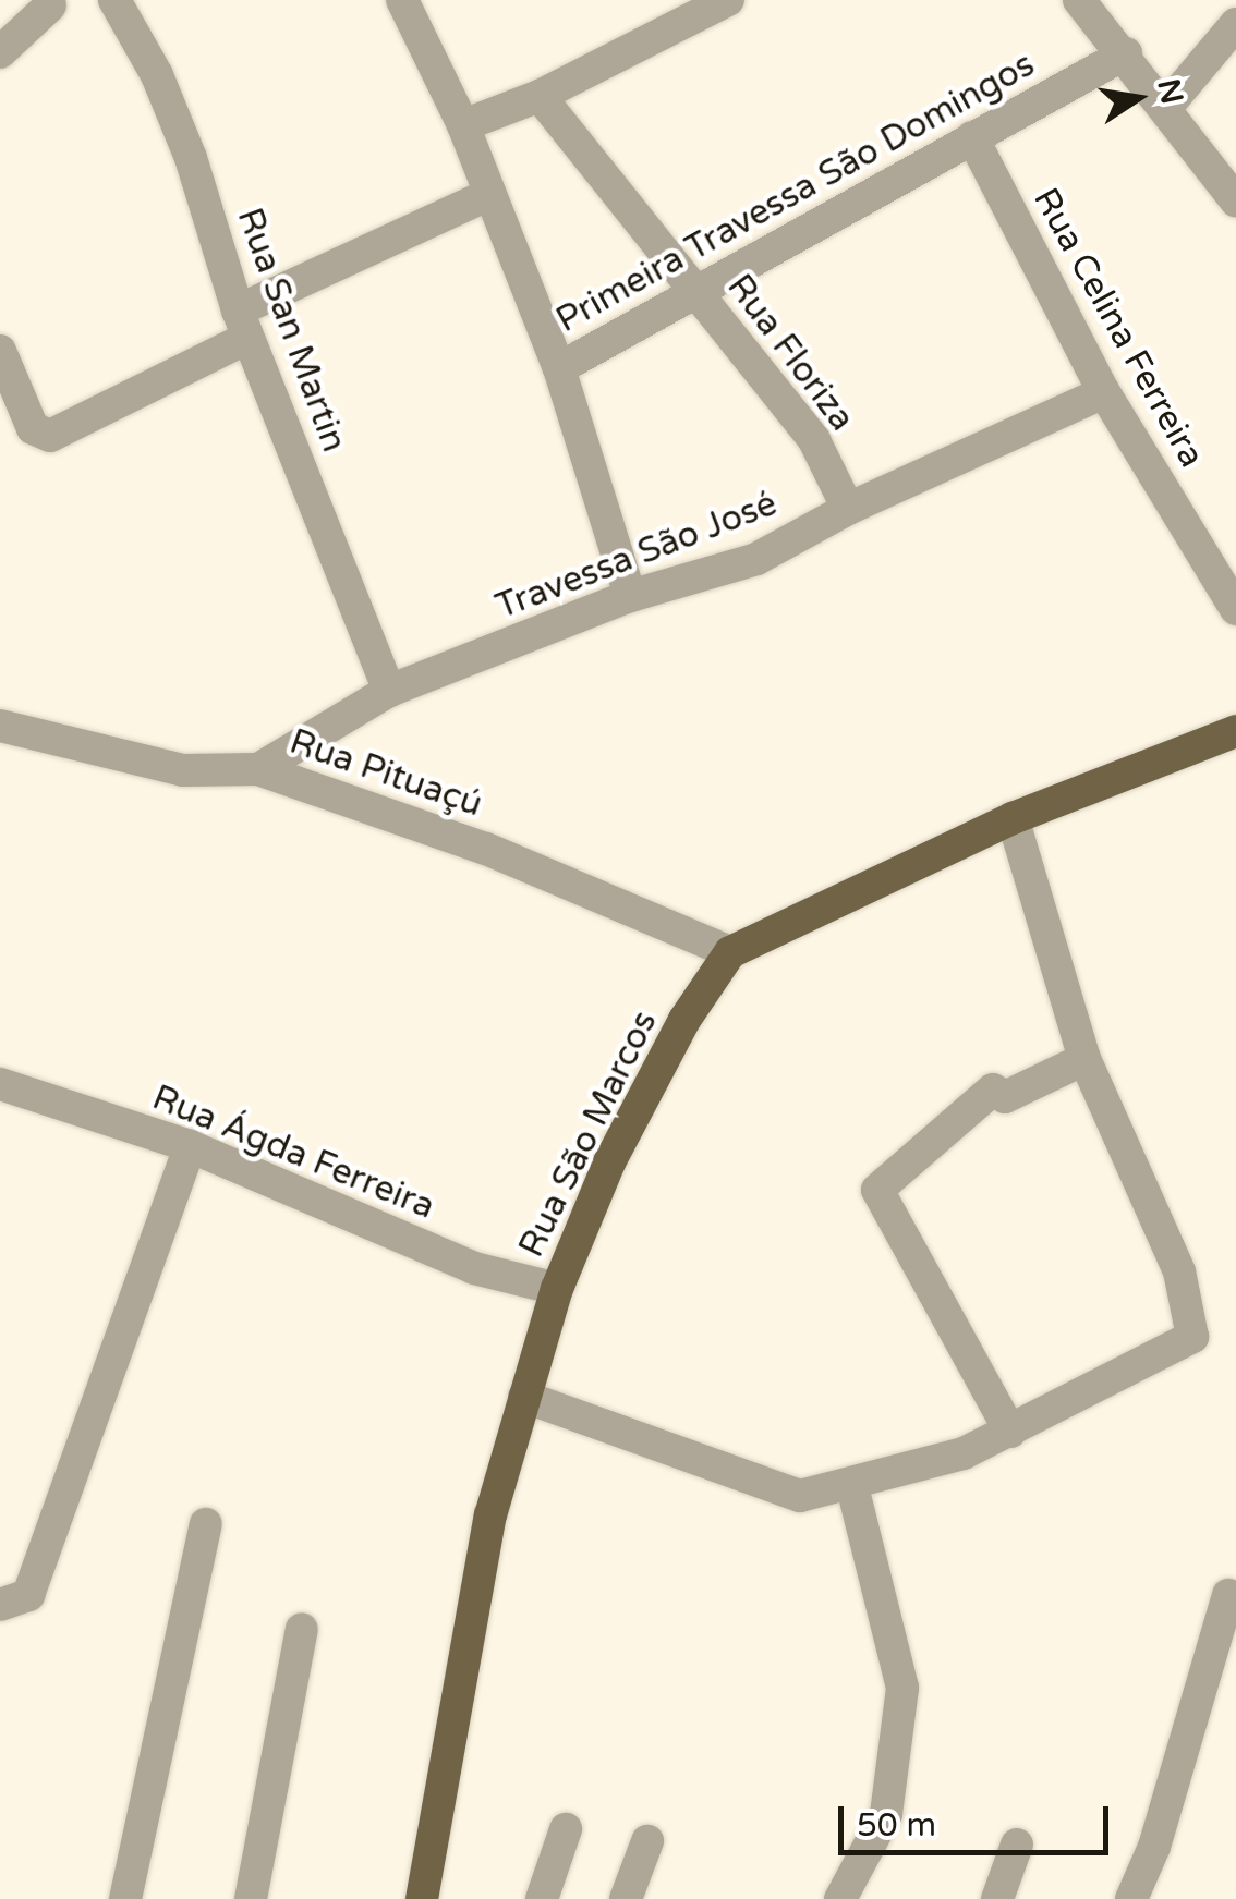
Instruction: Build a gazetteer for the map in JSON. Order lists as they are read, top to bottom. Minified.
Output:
{"streets":{"main road":["Rua São Marcos"],"street":["Primeira Travessa São Domingos","Rua Celina Ferreira","Rua San Martin","Rua Floriza","Travessa São José","Rua Pituaçú","Rua Ágda Ferreira"]},"crossings":[["Primeira Travessa São Domingos","Rua Celina Ferreira"],["Primeira Travessa São Domingos","Rua Floriza"],["Rua Celina Ferreira","Travessa São José"],["Rua San Martin","Travessa São José"],["Rua Floriza","Travessa São José"],["Travessa São José","Rua Pituaçú"],["Rua Pituaçú","Rua São Marcos"],["Rua São Marcos","Rua Ágda Ferreira"]],"scale_bar":"50 m","north":"right"}
